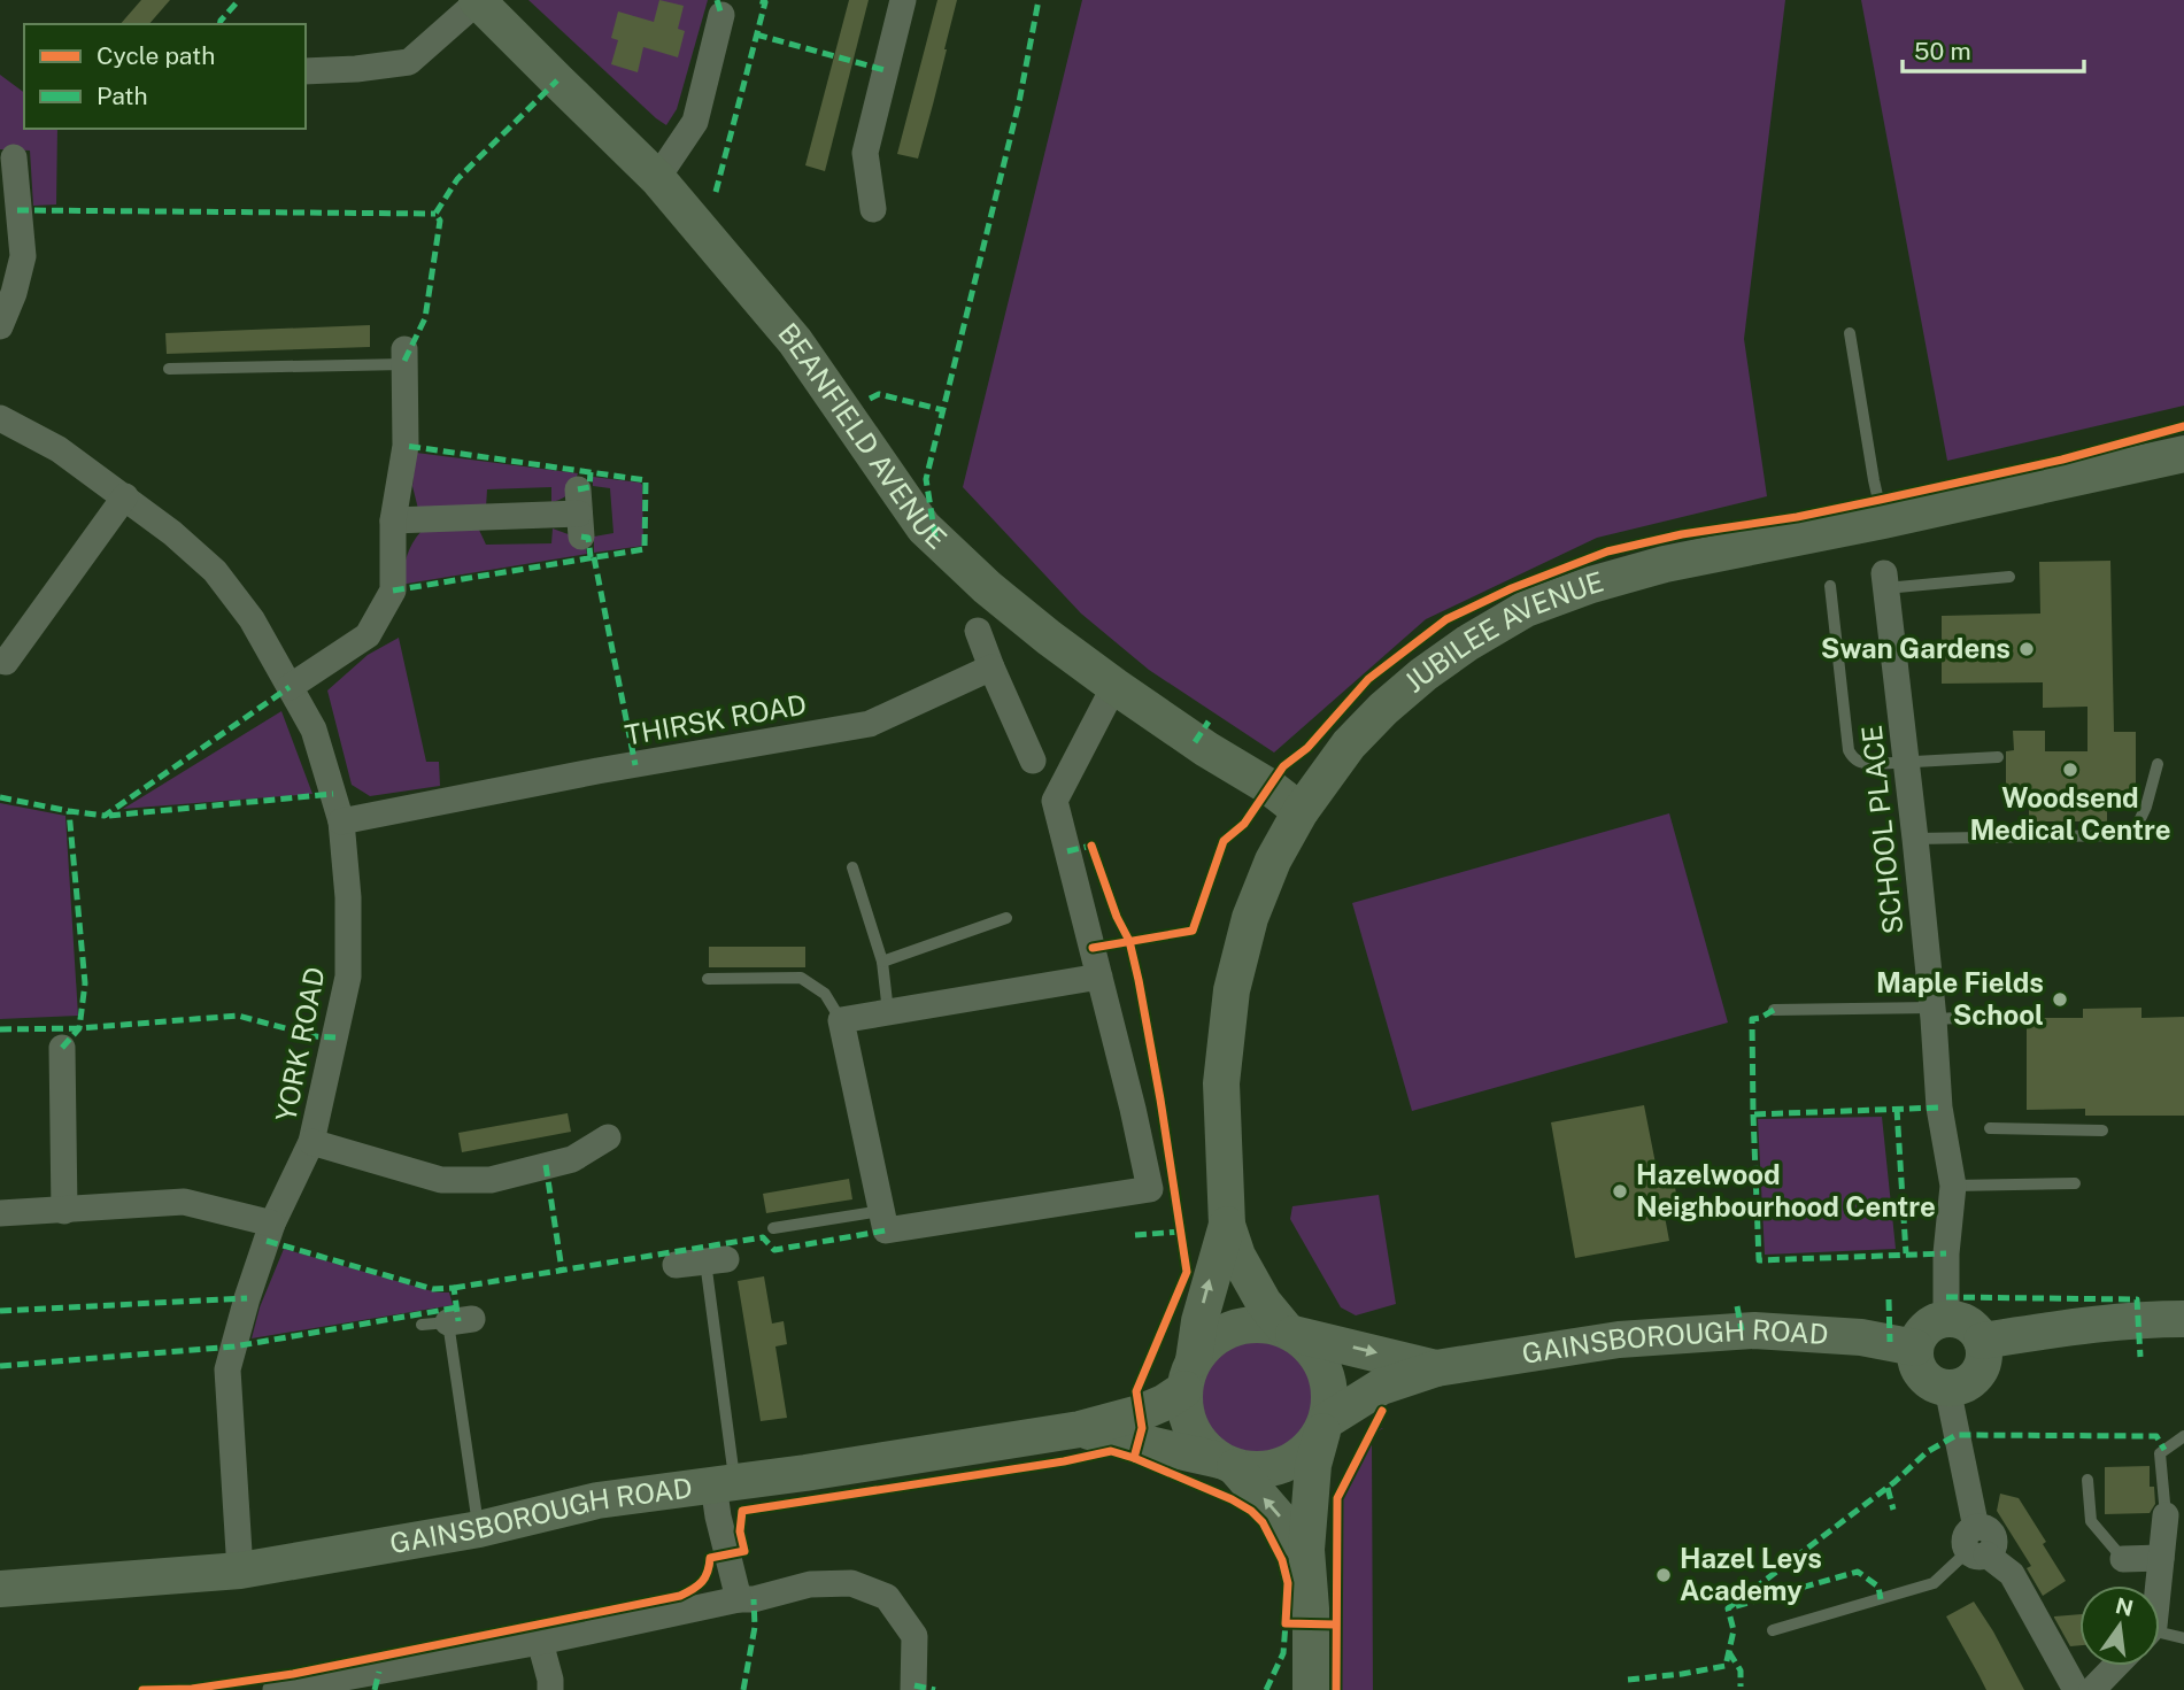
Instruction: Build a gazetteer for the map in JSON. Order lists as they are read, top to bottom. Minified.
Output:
{"streets":{"street":["BEANFIELD AVENUE","JUBILEE AVENUE","THIRSK ROAD","SCHOOL PLACE","YORK ROAD","GAINSBOROUGH ROAD"]},"crossings":[["BEANFIELD AVENUE","JUBILEE AVENUE"],["JUBILEE AVENUE","GAINSBOROUGH ROAD"],["THIRSK ROAD","YORK ROAD"],["SCHOOL PLACE","GAINSBOROUGH ROAD"],["YORK ROAD","GAINSBOROUGH ROAD"]],"places":["Swan Gardens","Woodsend Medical Centre","Maple Fields School","Hazelwood Neighbourhood Centre","Hazel Leys Academy"],"legend":["Cycle path","Path"],"scale_bar":"50 m","north":"top"}
